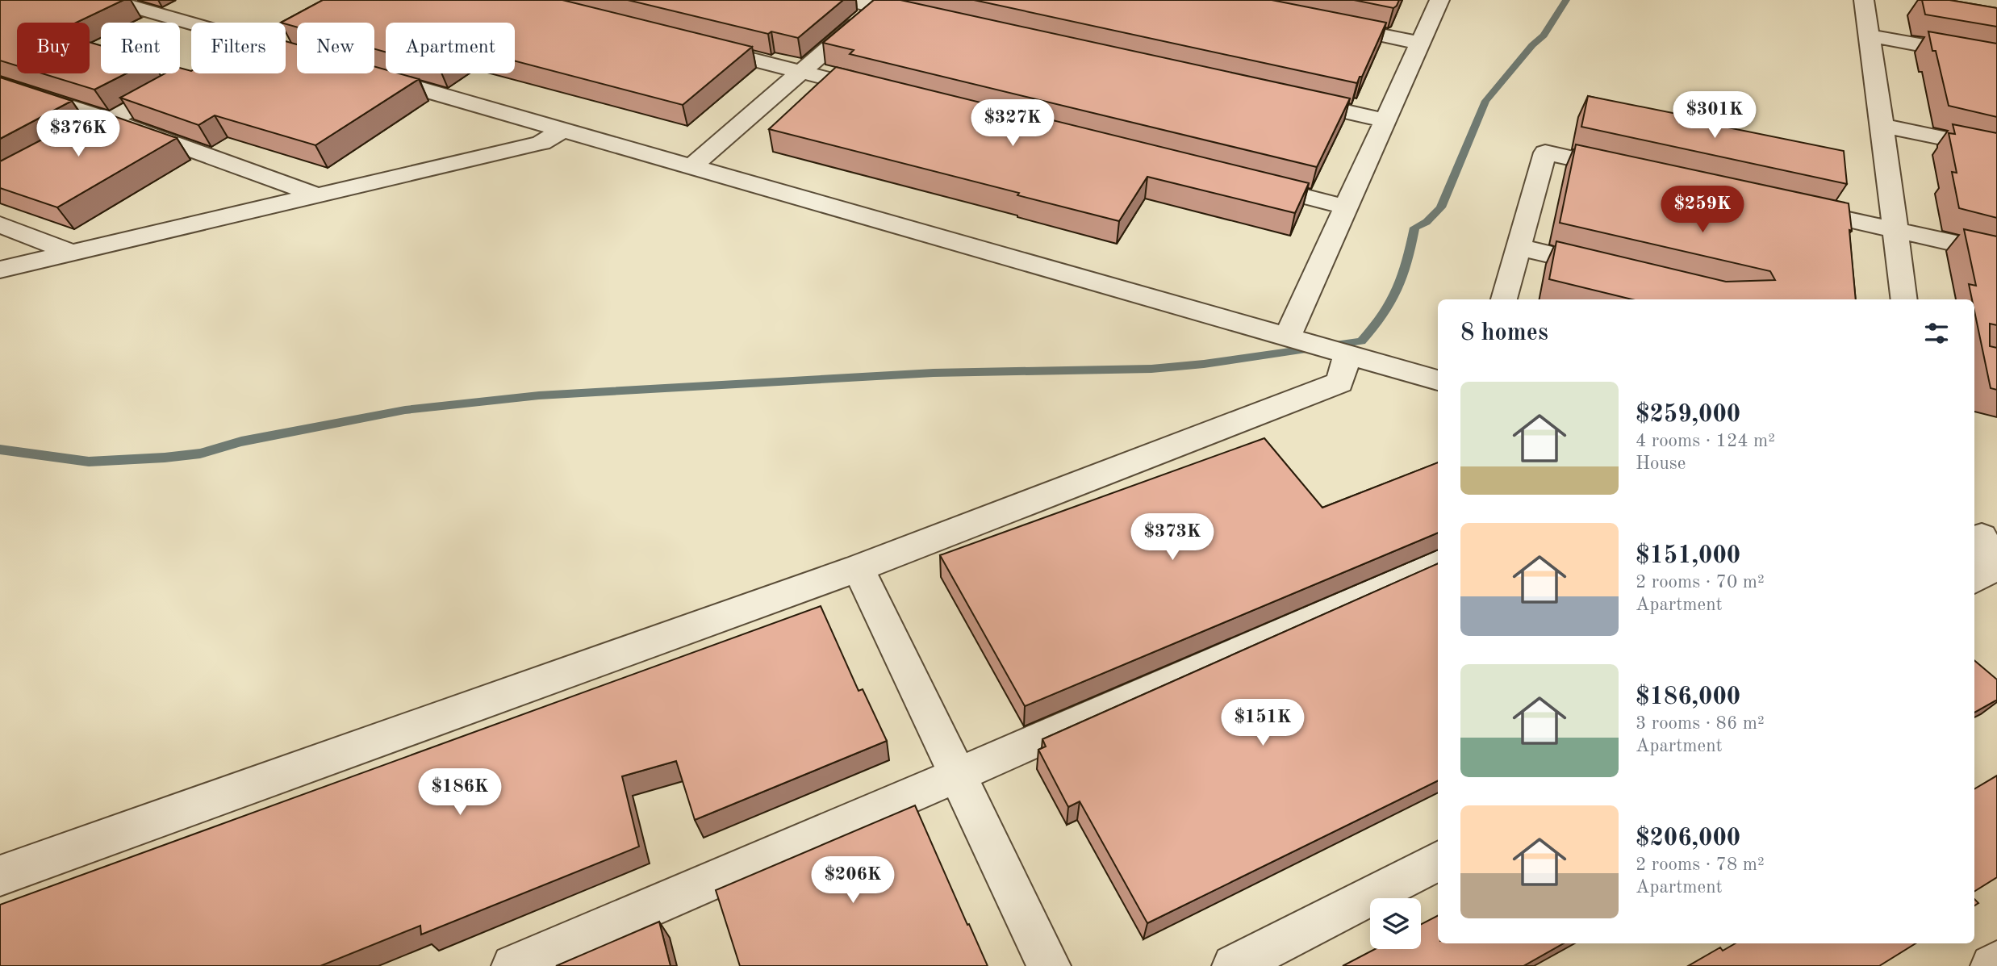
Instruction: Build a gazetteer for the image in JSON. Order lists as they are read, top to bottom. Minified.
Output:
{"page":{"chip":["Buy","Rent","Filters","New","Apartment"],"price":["$301K","$327K","$376K","$259K","$373K","$151K","$186K","$206K"],"heading":"8 homes","list":[{"name":"$259,000","note":"4 rooms · 124 m² · House"},{"name":"$151,000","note":"2 rooms · 70 m² · Apartment"},{"name":"$186,000","note":"3 rooms · 86 m² · Apartment"},{"name":"$206,000","note":"2 rooms · 78 m² · Apartment"}]}}
